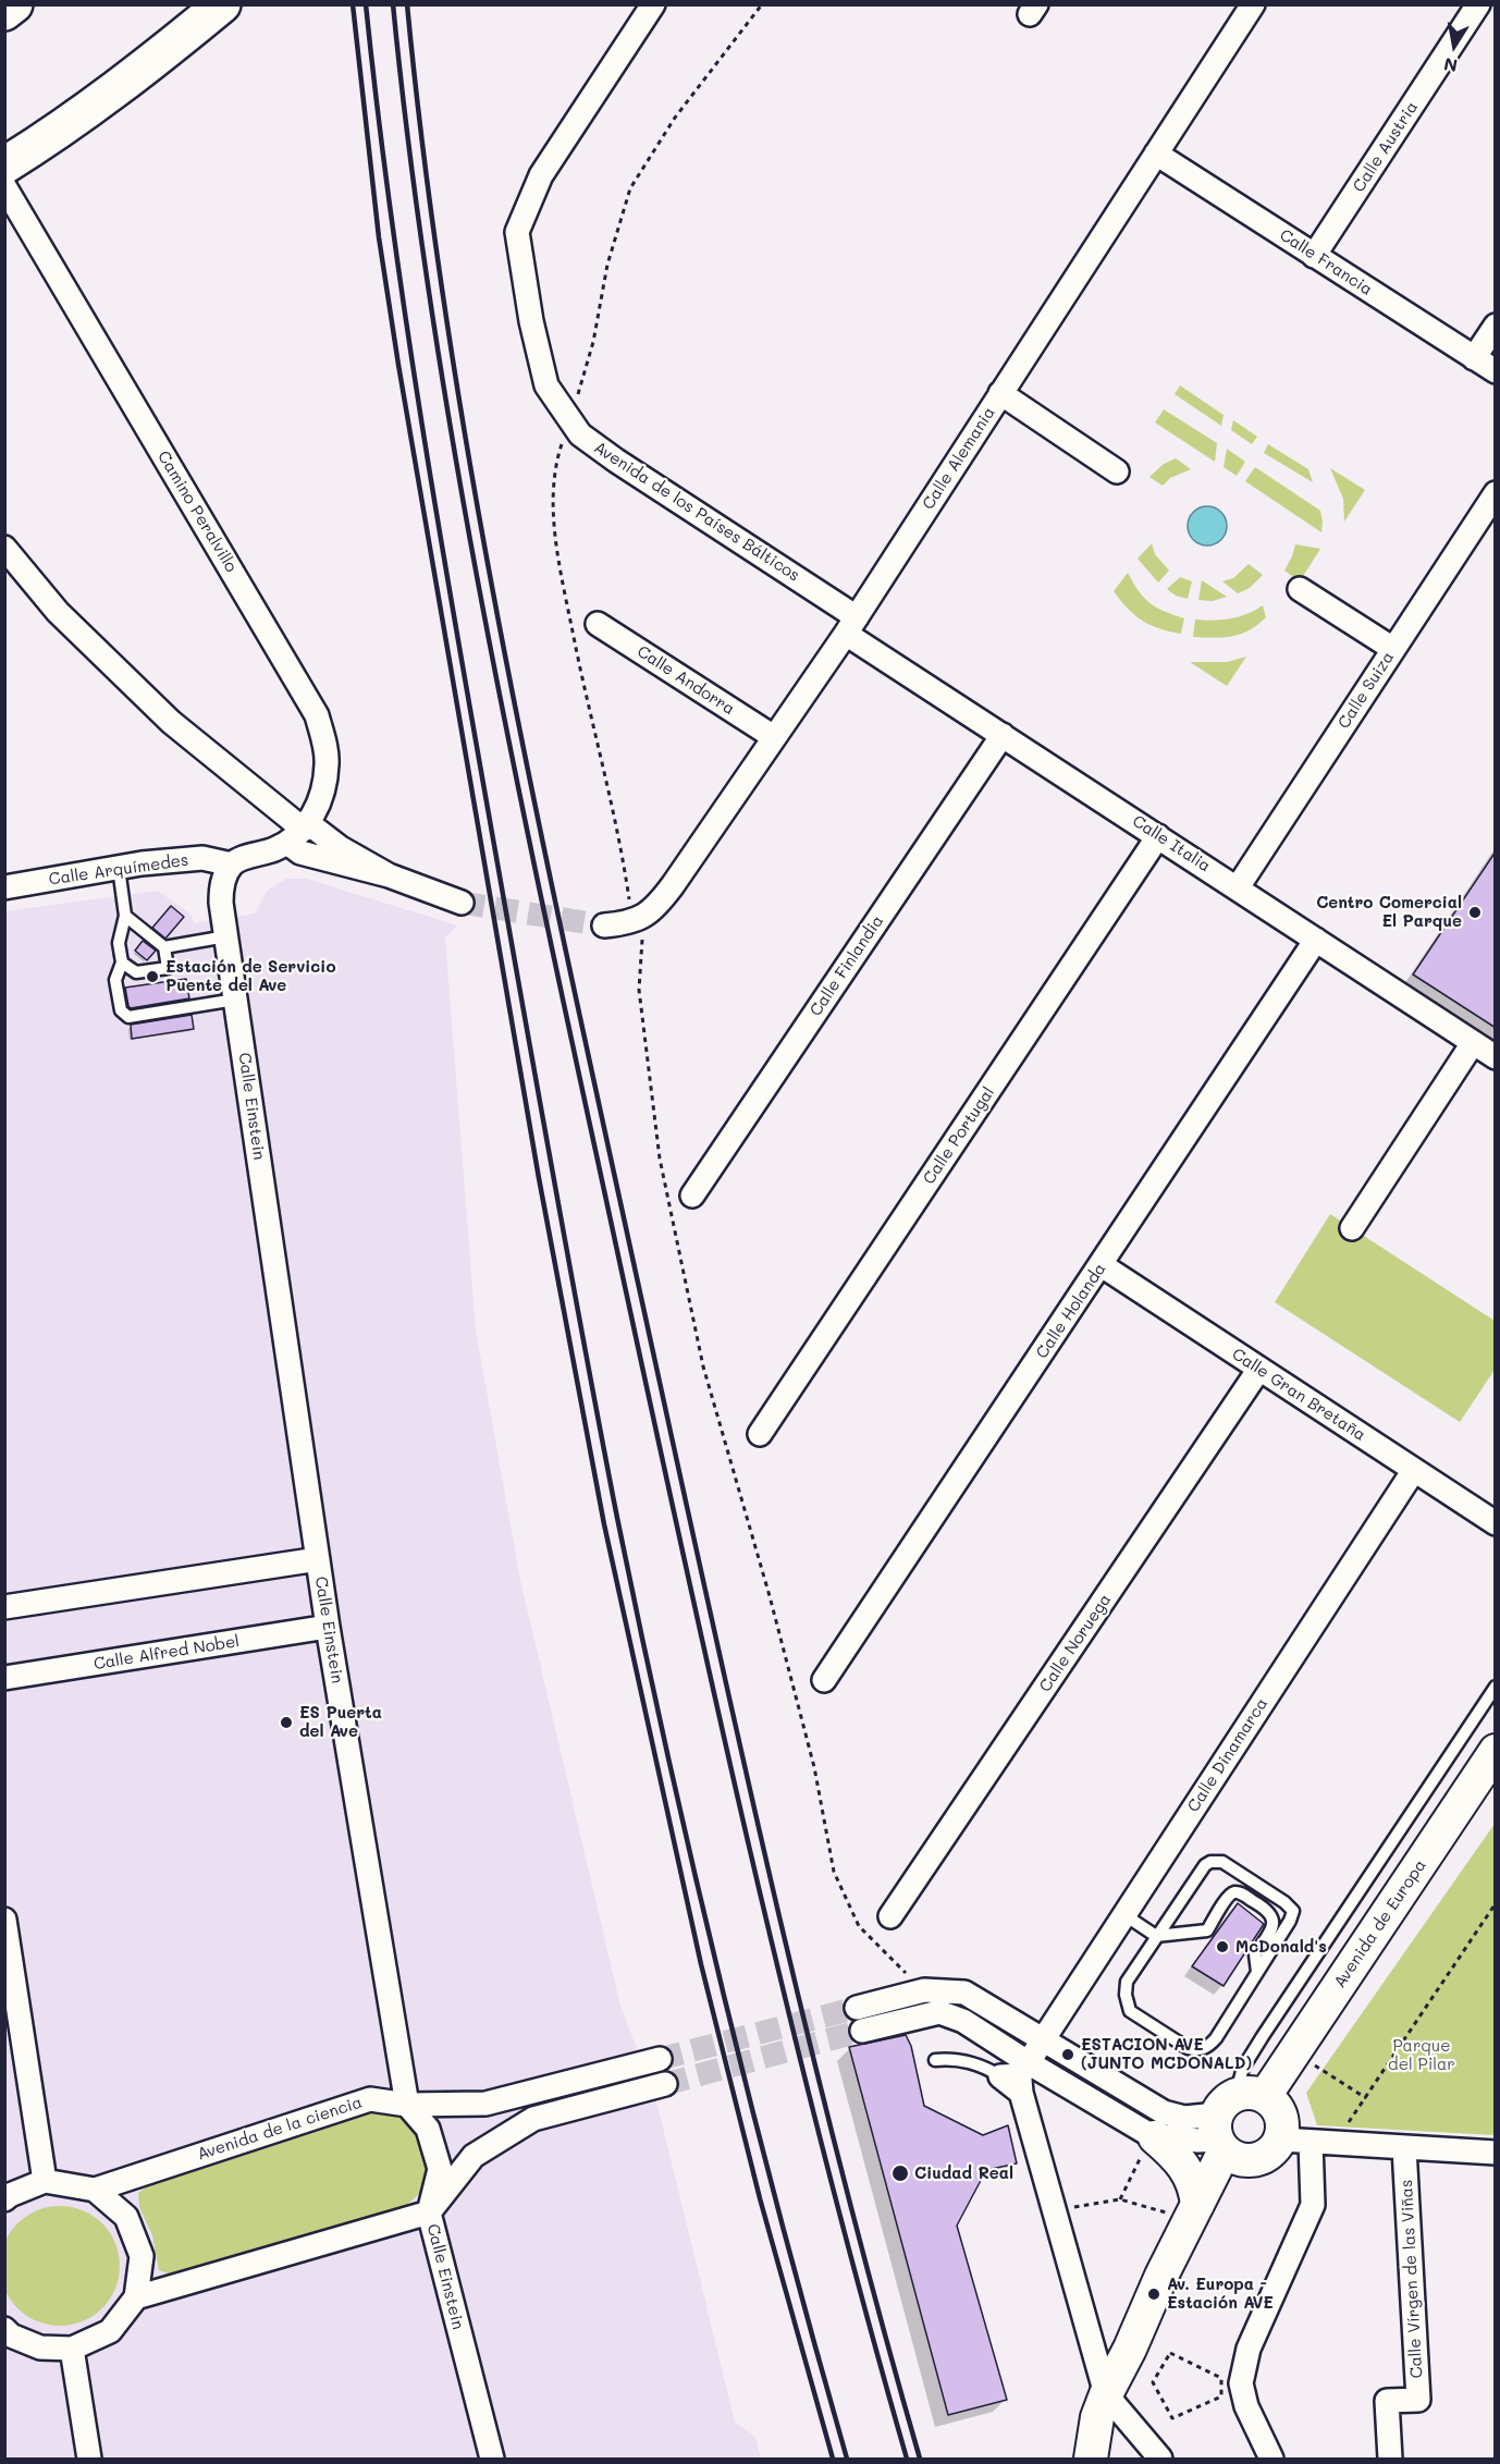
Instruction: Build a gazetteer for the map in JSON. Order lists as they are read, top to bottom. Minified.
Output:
{"streets":{"main road":["Avenida de Europa"],"street":["Calle Austria","Calle Francia","Calle Alemania","Camino Peralvillo","Avenida de los Países Bálticos","Calle Andorra","Calle Suiza","Calle Italia","Calle Arquímedes","Calle Finlandia","Calle Einstein","Calle Portugal","Calle Holanda","Calle Gran Bretaña","Calle Noruega","Calle Alfred Nobel","Calle Dinamarca","Avenida de la ciencia","Calle Vírgen de las Viñas"]},"crossings":[["Calle Austria","Calle Francia"],["Calle Francia","Calle Alemania"],["Calle Alemania","Avenida de los Países Bálticos"],["Calle Alemania","Calle Andorra"],["Calle Alemania","Calle Italia"],["Avenida de los Países Bálticos","Calle Italia"],["Calle Suiza","Calle Italia"],["Calle Italia","Calle Finlandia"],["Calle Italia","Calle Portugal"],["Calle Italia","Calle Holanda"],["Calle Arquímedes","Calle Einstein"],["Calle Einstein","Calle Alfred Nobel"],["Calle Einstein","Avenida de la ciencia"],["Calle Holanda","Calle Gran Bretaña"],["Calle Gran Bretaña","Calle Noruega"],["Calle Gran Bretaña","Calle Dinamarca"]],"parks":["Parque del Pilar"],"places":["Centro Comercial El Parque","Estación de Servicio Puente del Ave","ES Puerta del Ave","McDonald's","ESTACION AVE (JUNTO MCDONALD)","Ciudad Real","Av. Europa - Estación AVE"],"north":"bottom"}
